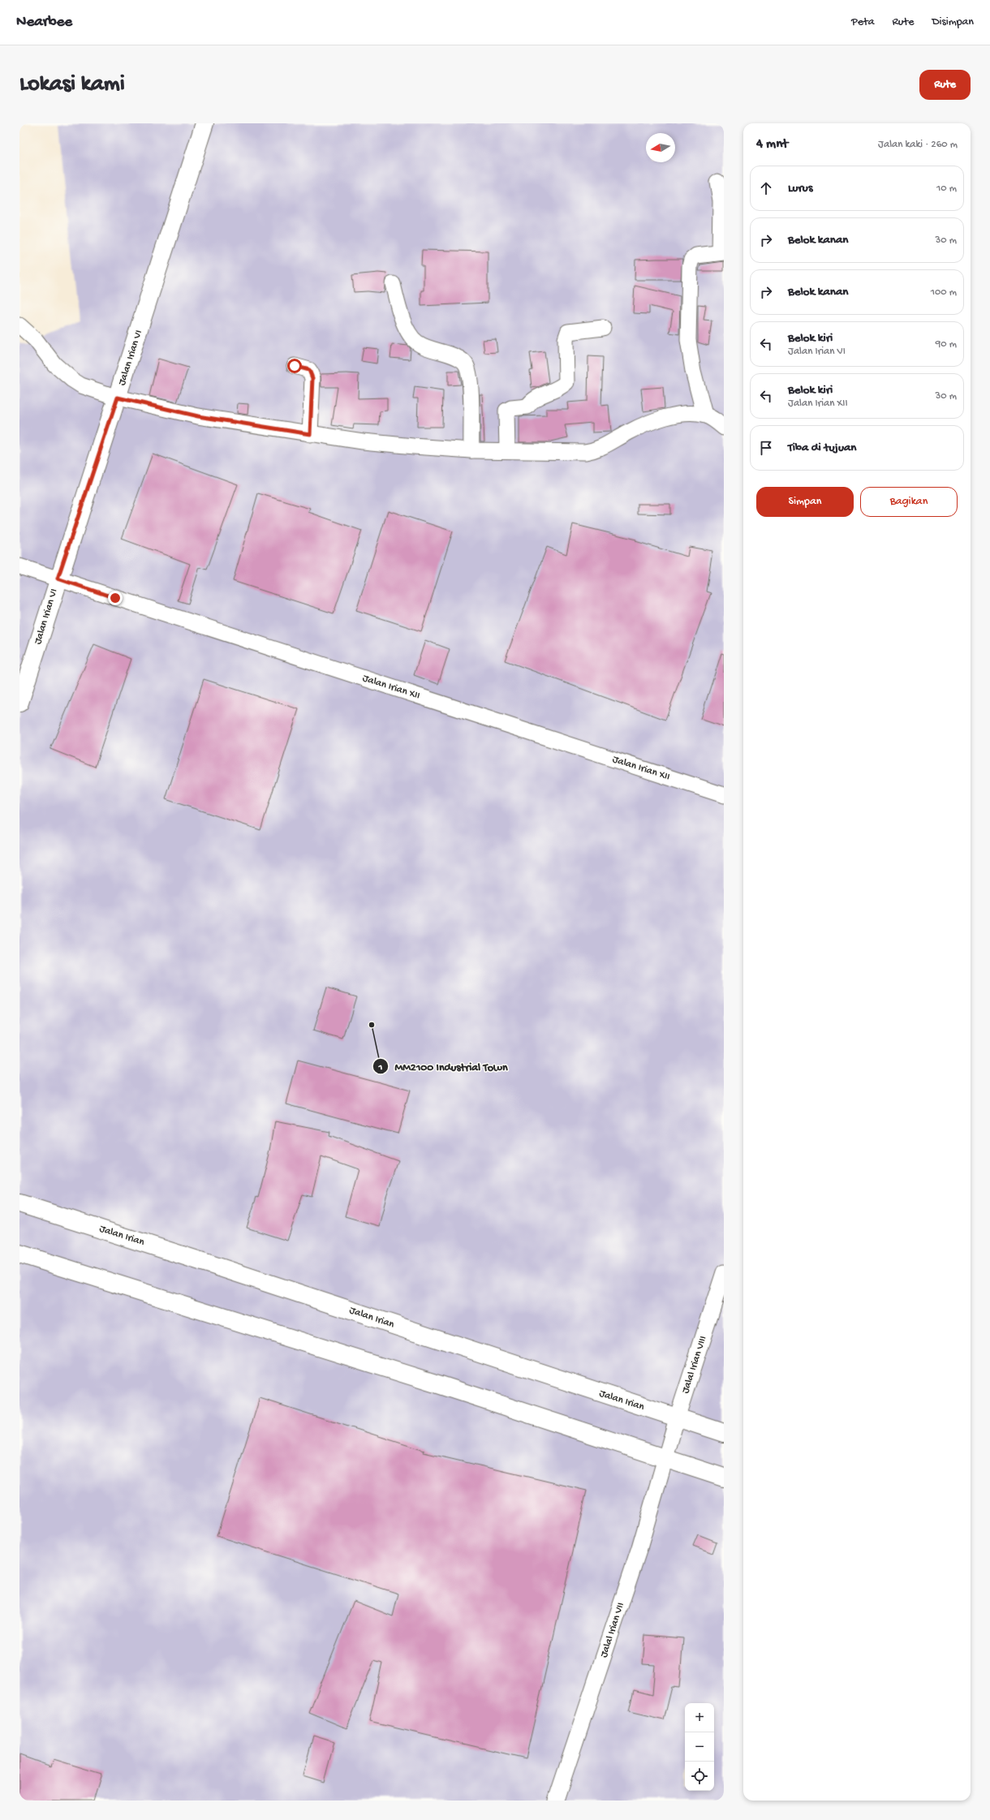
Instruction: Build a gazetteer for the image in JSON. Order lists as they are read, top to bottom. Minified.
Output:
{"streets":{"street":["Jalan Irian VI","Jalan Irian XII","Jalan Irian","Jalal Irian VIII","Jalal Irian VII"]},"crossings":[["Jalan Irian VI","Jalan Irian XII"],["Jalan Irian","Jalal Irian VIII"],["Jalal Irian VIII","Jalal Irian VII"]],"places":["MM2100 Industrial Town"],"north":"left","page":{"header":"Nearbee","nav":["Peta","Rute","Disimpan"],"buttons":["Rute",["Simpan","Bagikan"]],"title":"Lokasi kami","heading":["4 mnt","Jalan kaki · 260 m"],"list":[["Lurus","10 m"],["Belok kanan","30 m"],["Belok kanan","100 m"],["Belok kiri","Jalan Irian VI","90 m"],["Belok kiri","Jalan Irian XII","30 m"],"Tiba di tujuan"],"map_buttons":["+","−"]}}
